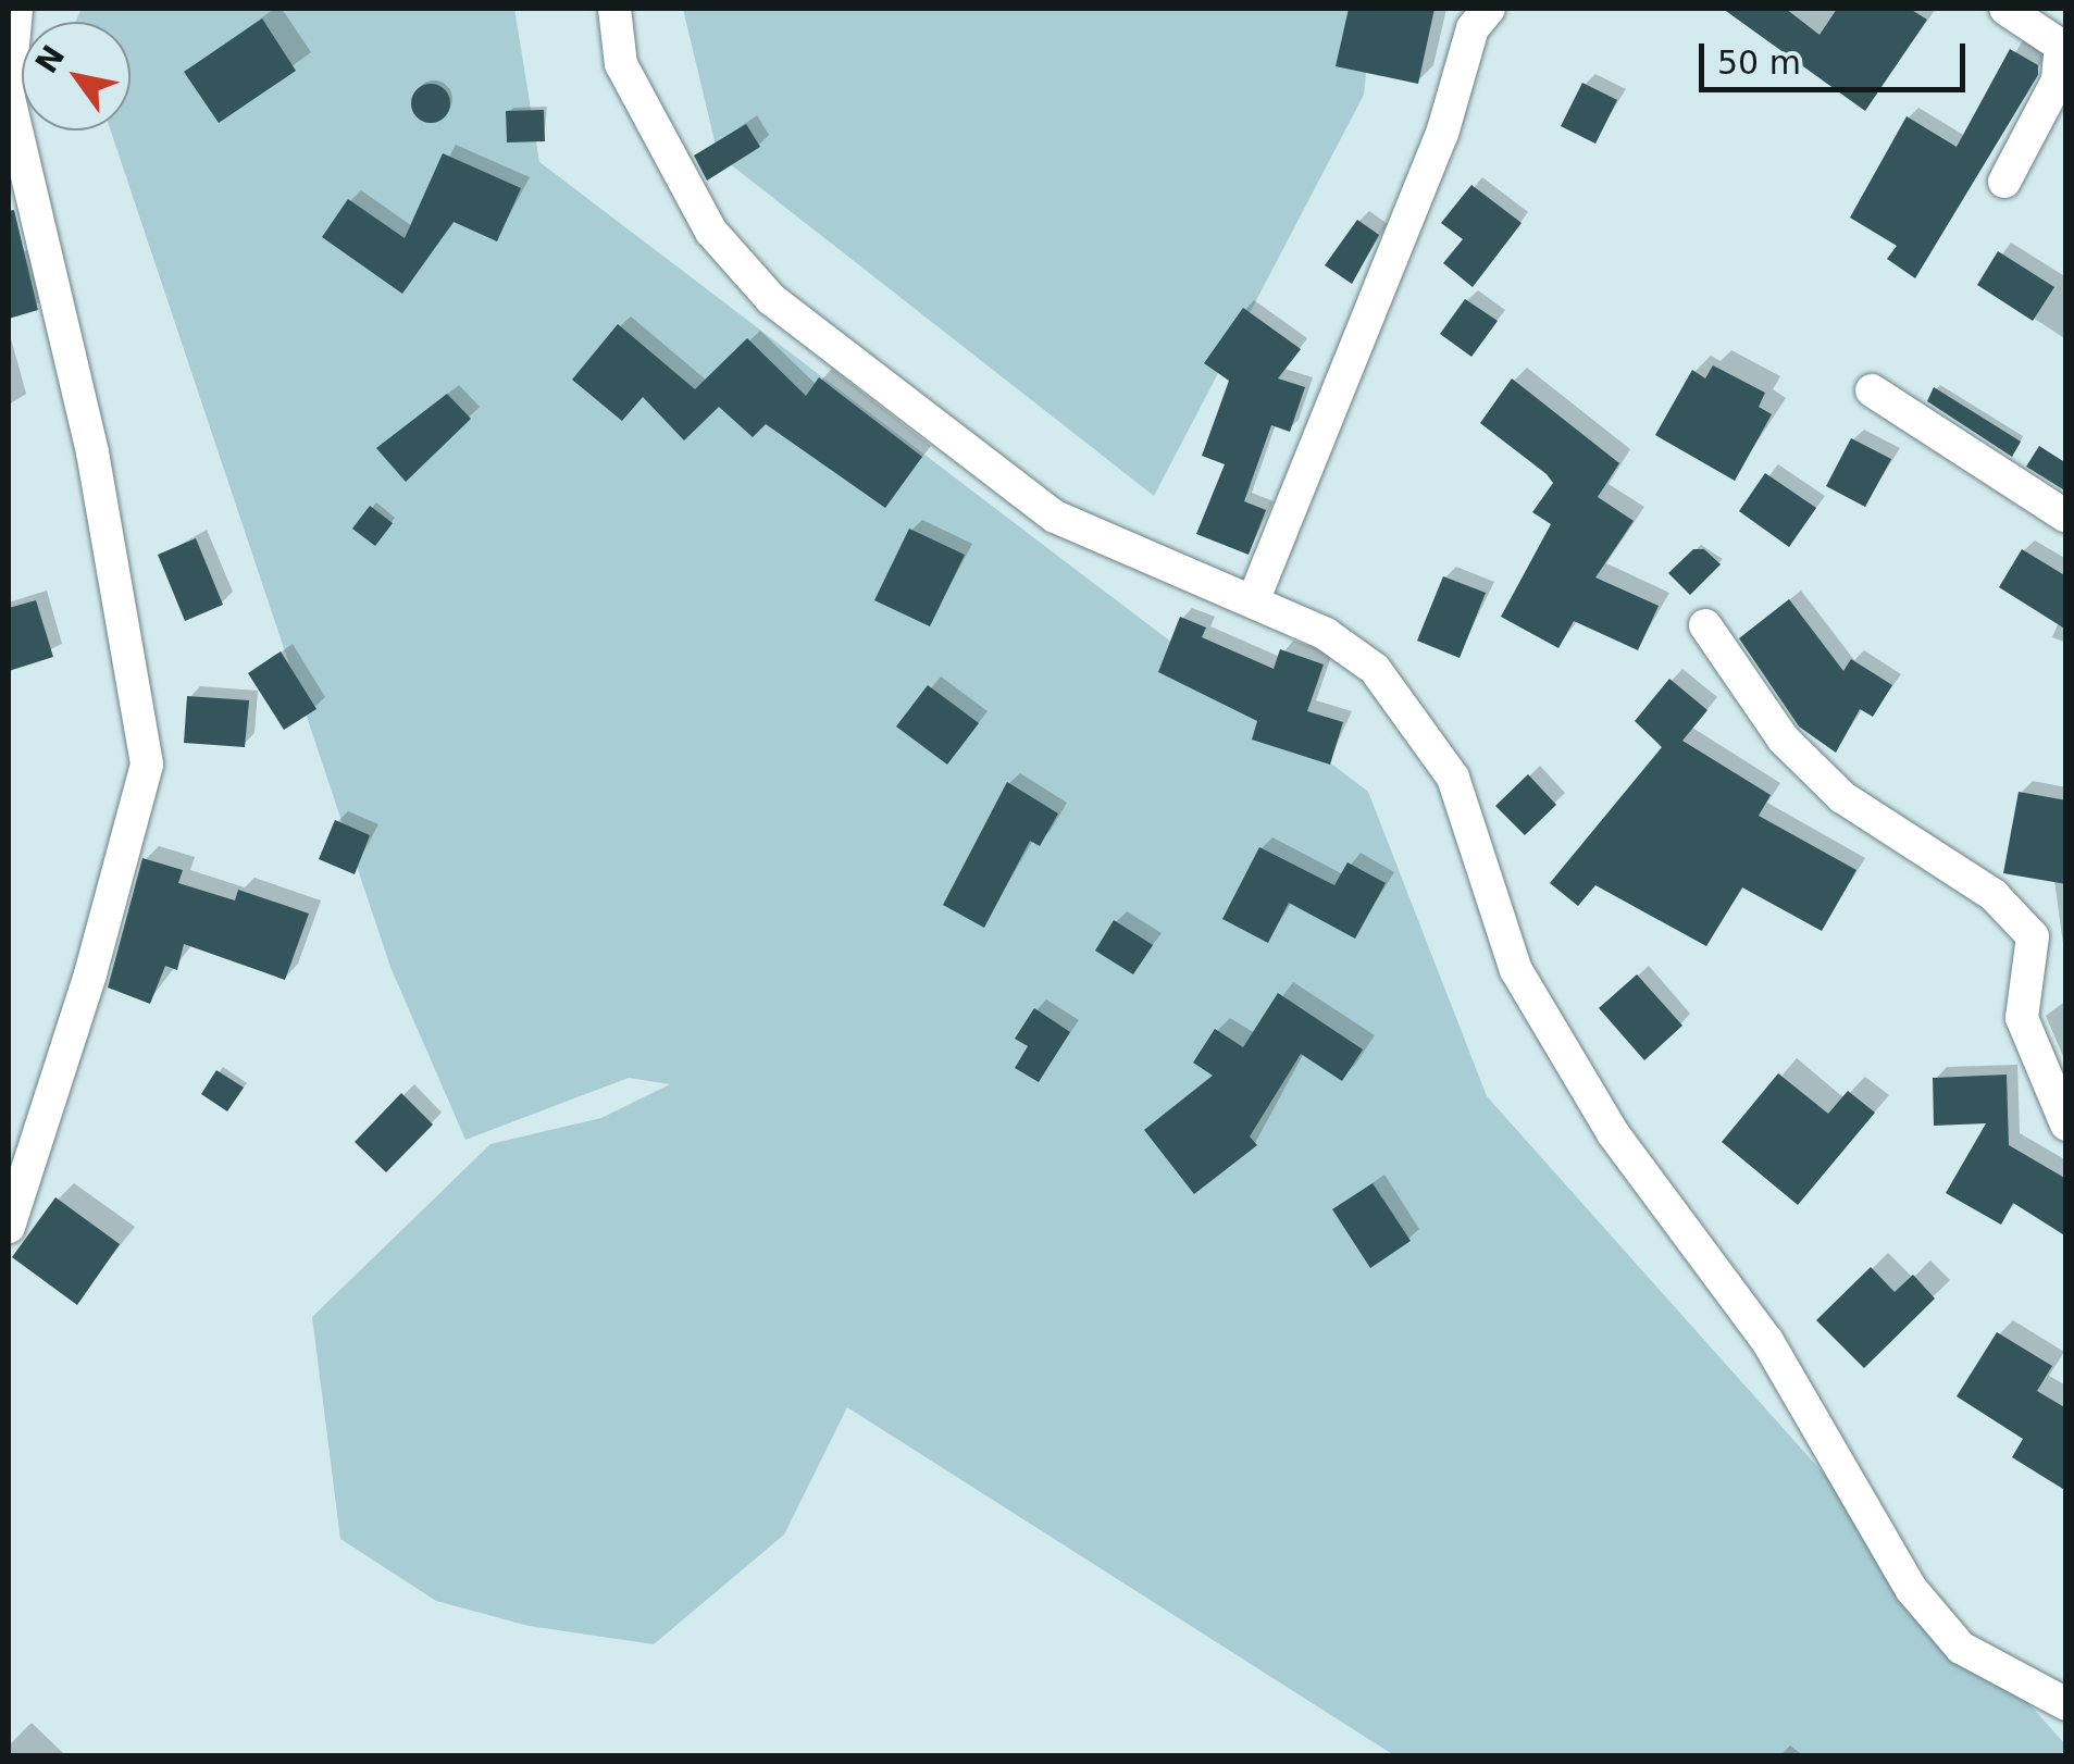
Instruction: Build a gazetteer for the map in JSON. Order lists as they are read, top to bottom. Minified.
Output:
{"scale_bar":"50 m","north":"top left"}
